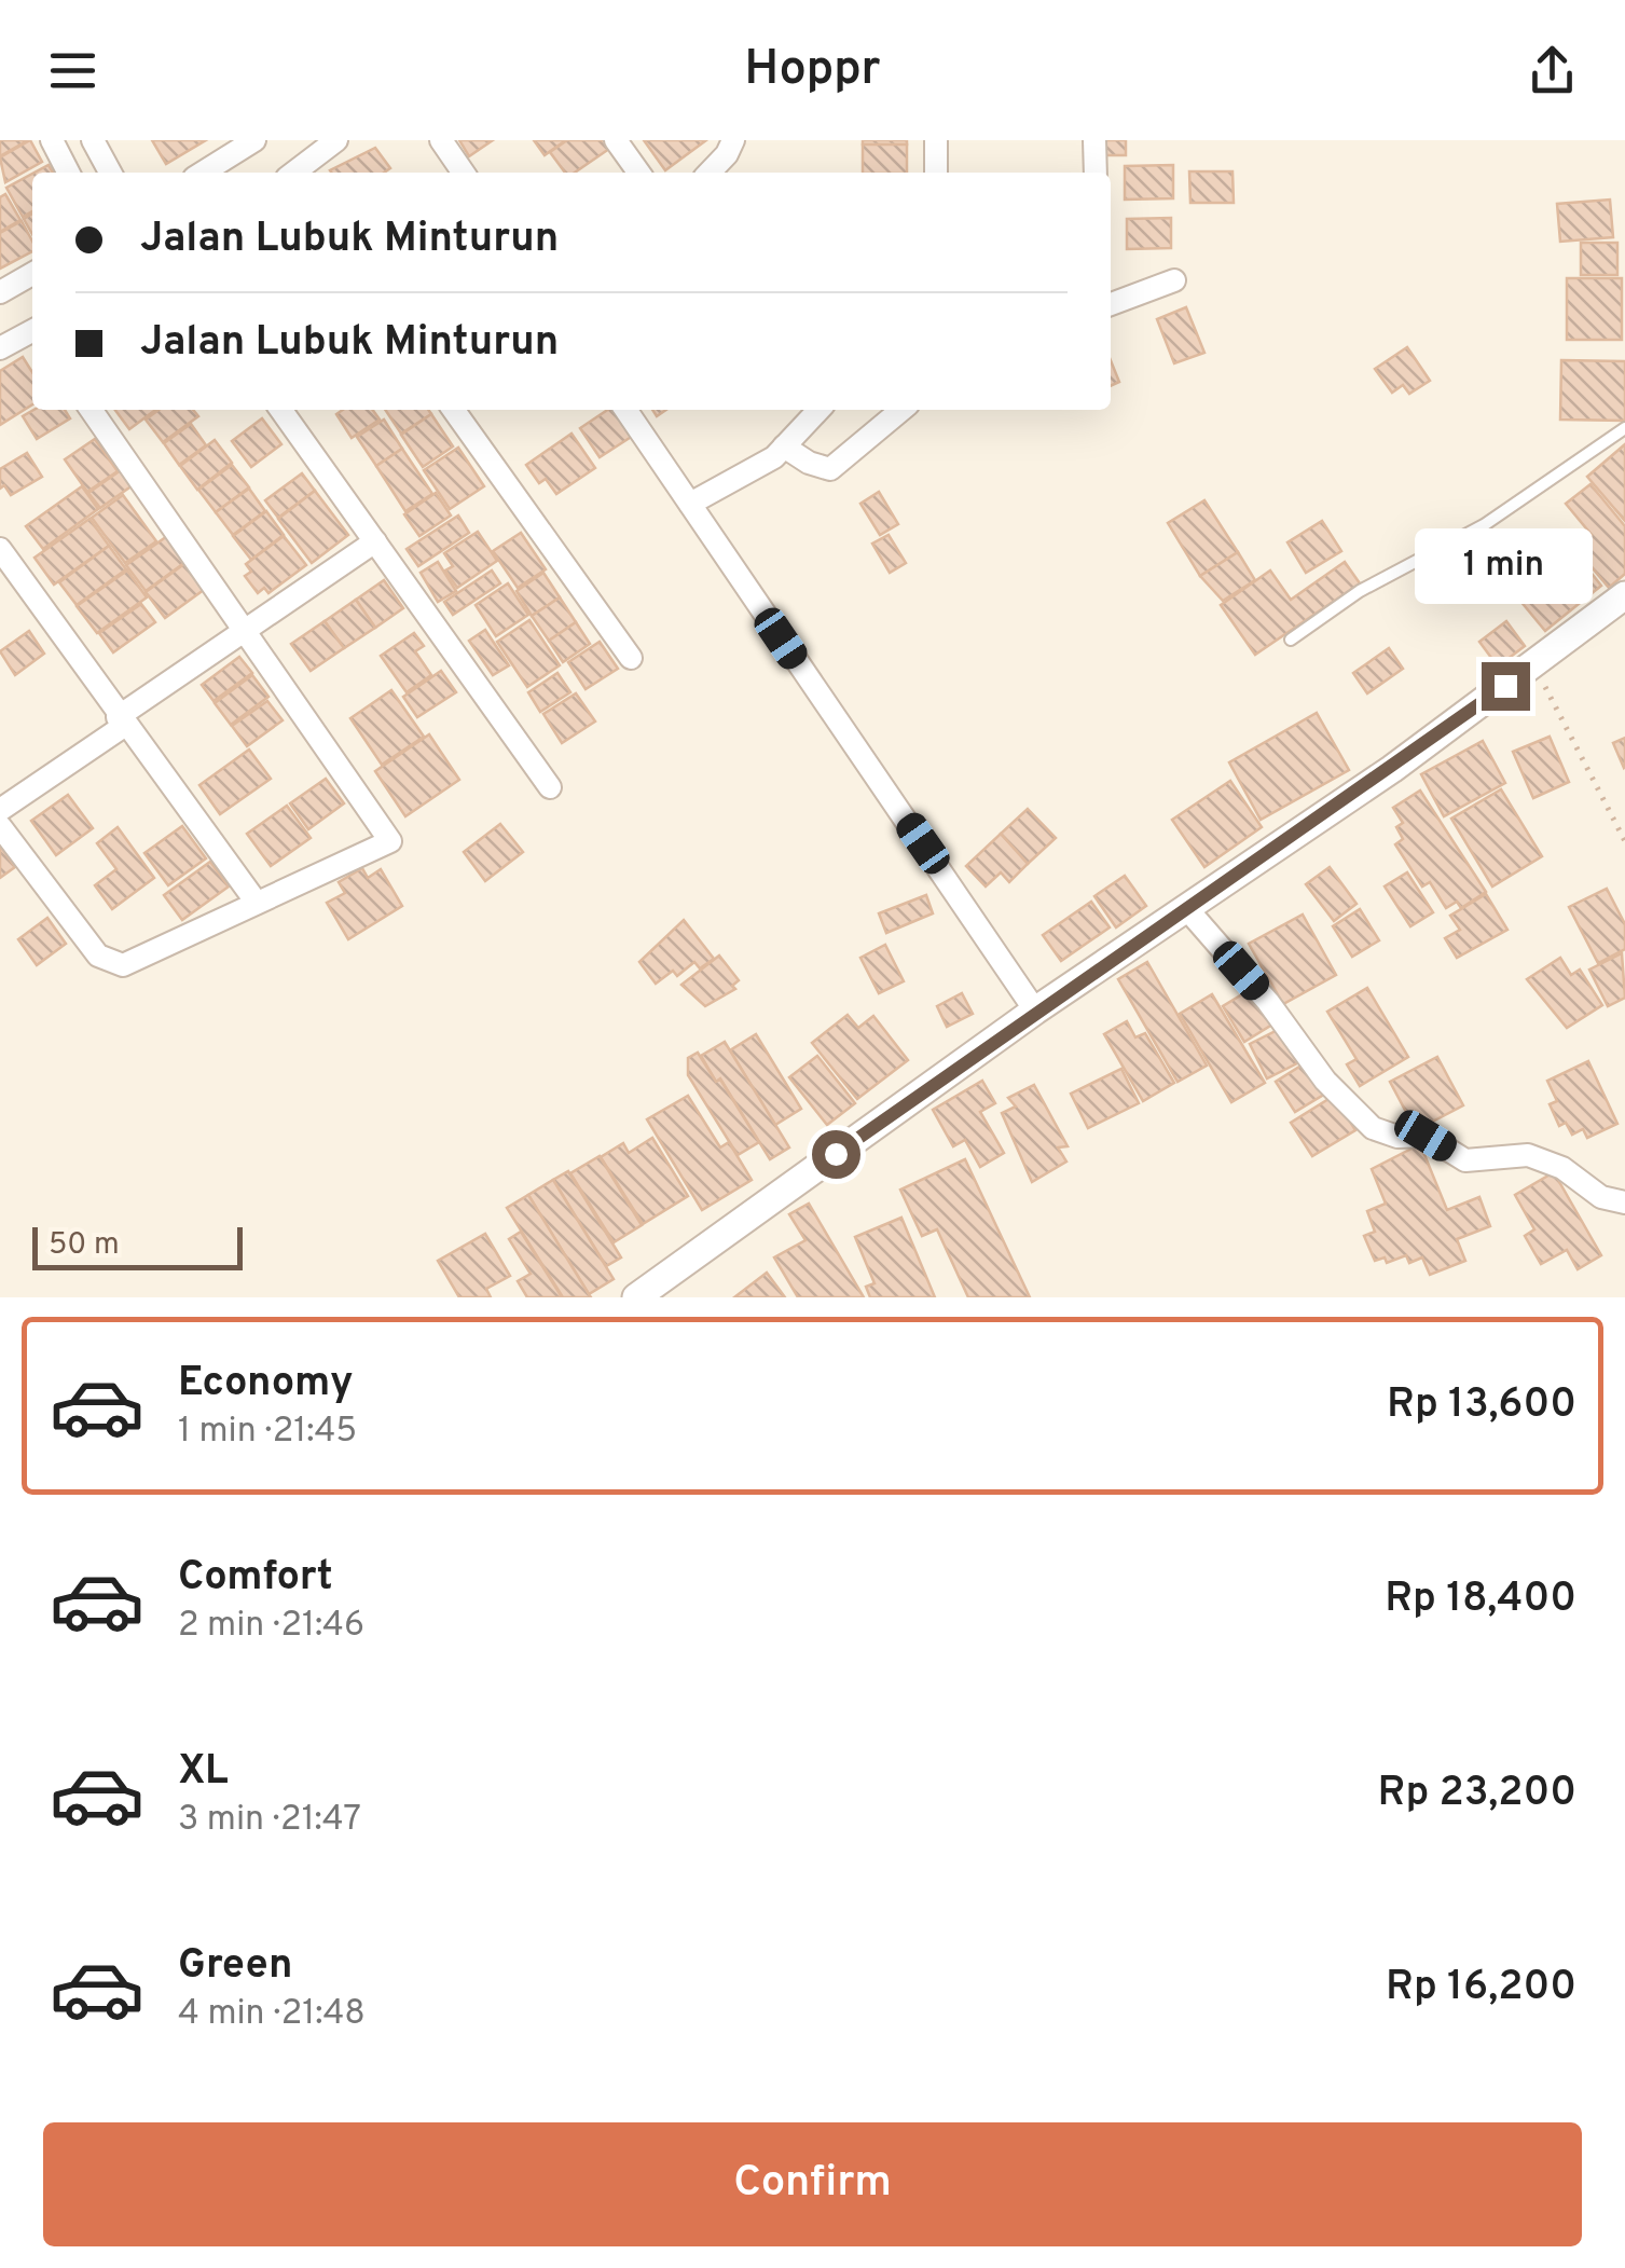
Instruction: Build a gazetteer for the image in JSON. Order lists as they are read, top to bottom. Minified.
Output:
{"scale_bar":"50 m","page":{"header":"Hoppr","banner":["Jalan Lubuk Minturun","Jalan Lubuk Minturun"],"bubble":"1 min","scale":"50 m","list":[{"name":"Economy","note":"1 min · 21:45","value":"Rp 13,600"},{"name":"Comfort","note":"2 min · 21:46","value":"Rp 18,400"},{"name":"XL","note":"3 min · 21:47","value":"Rp 23,200"},{"name":"Green","note":"4 min · 21:48","value":"Rp 16,200"}],"buttons":"Confirm"}}
